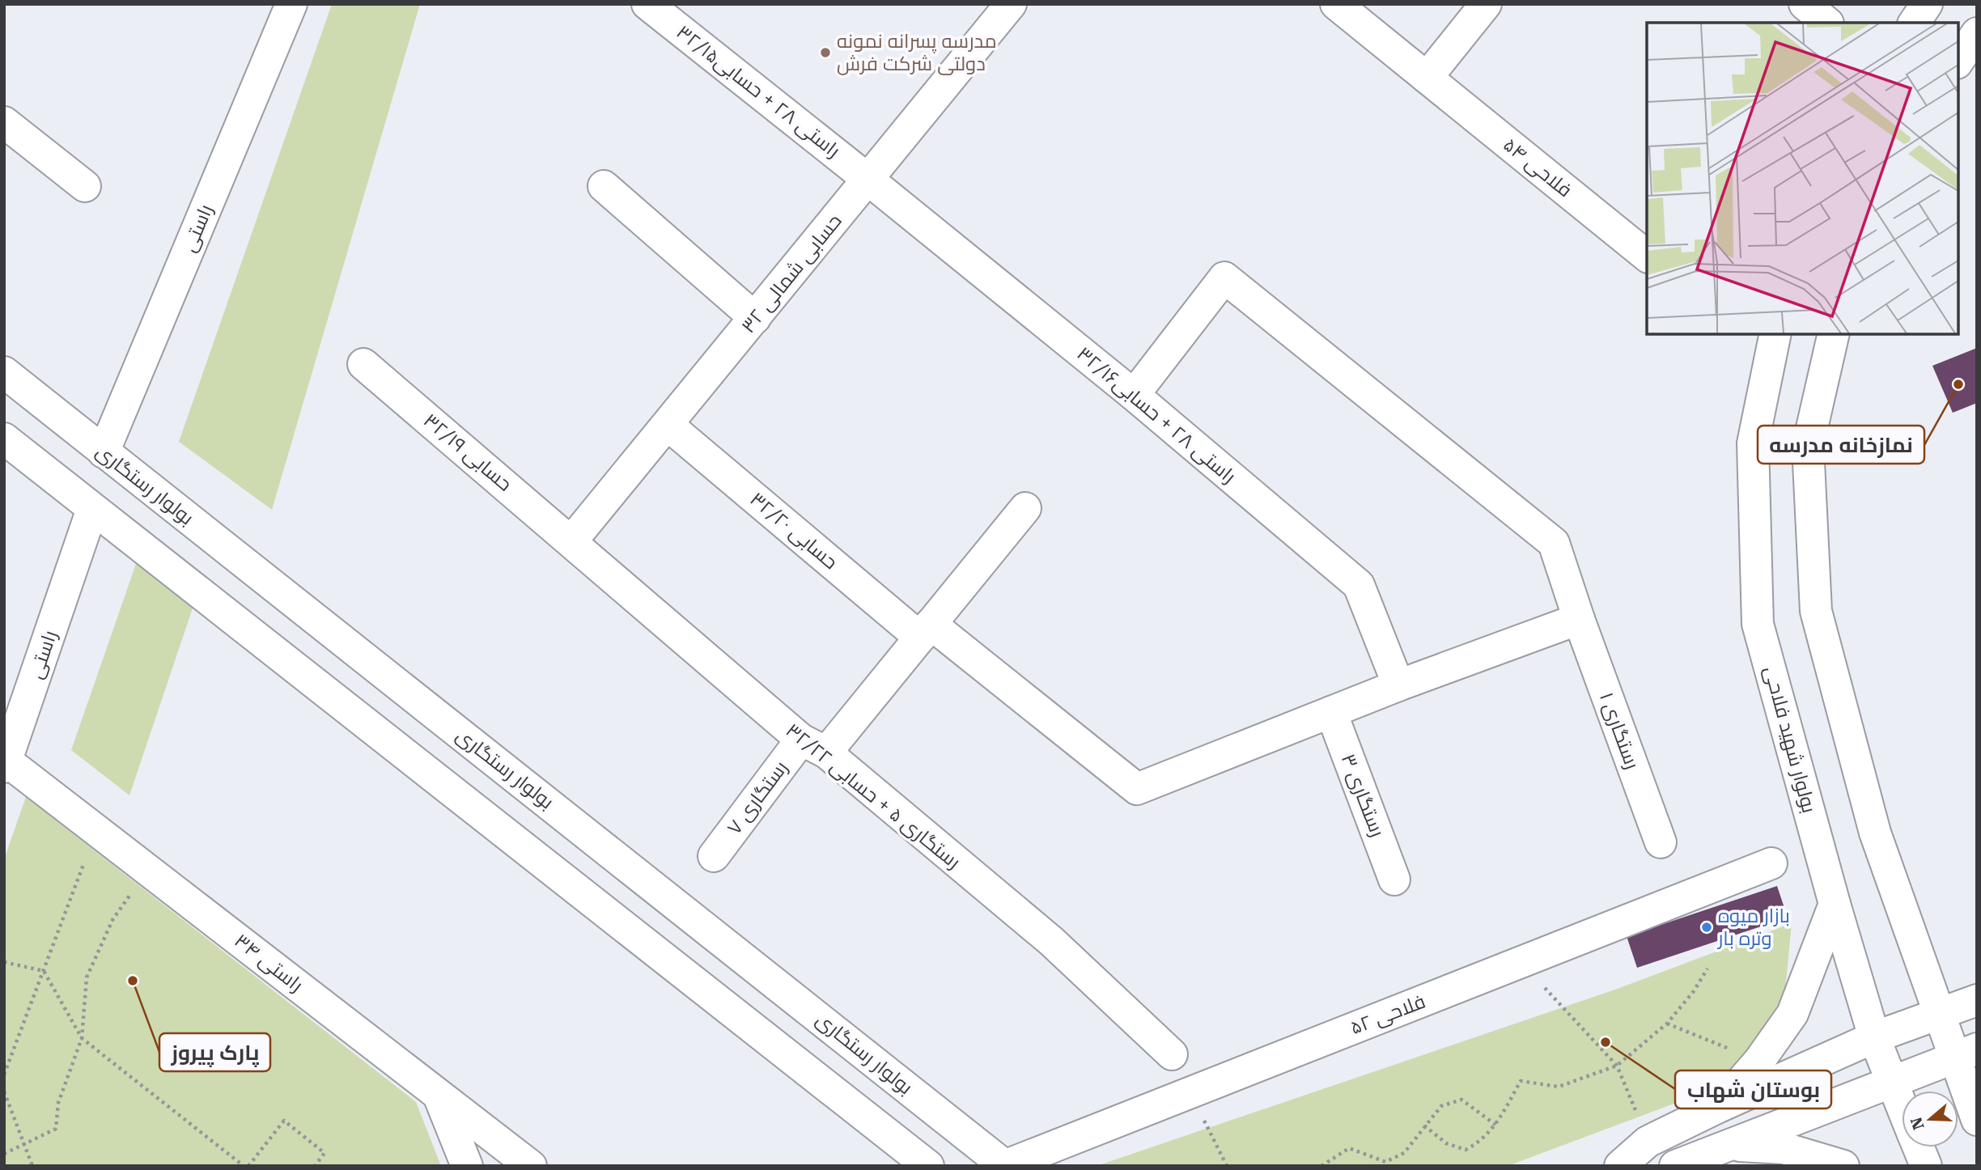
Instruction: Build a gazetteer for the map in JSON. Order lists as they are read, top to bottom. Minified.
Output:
{"streets":{"street":["راستی ۲۸ + حسابی۳۲/۱۵","فلاحی ۵۴","راستی","حسابی شمالی ۳۲","راستی ۲۸ + حسابی۳۲/۱۶","حسابی ۳۲/۱۹","بولوار رستگاری","حسابی ۳۲/۲۰","رستگاری ۱","بولوار شهید فلاحی","رستگاری ۳","رستگاری ۵ + حسابی ۳۲/۲۲","رستگاری ۷","راستی ۳۴","فلاحی ۵۲"]},"crossings":[["راستی ۲۸ + حسابی۳۲/۱۵","حسابی شمالی ۳۲"],["راستی ۲۸ + حسابی۳۲/۱۵","راستی ۲۸ + حسابی۳۲/۱۶"],["راستی","بولوار رستگاری"],["راستی","راستی ۳۴"],["حسابی شمالی ۳۲","راستی ۲۸ + حسابی۳۲/۱۶"],["حسابی شمالی ۳۲","حسابی ۳۲/۱۹"],["حسابی شمالی ۳۲","حسابی ۳۲/۲۰"],["حسابی شمالی ۳۲","رستگاری ۵ + حسابی ۳۲/۲۲"],["راستی ۲۸ + حسابی۳۲/۱۶","رستگاری ۱"],["حسابی ۳۲/۱۹","رستگاری ۵ + حسابی ۳۲/۲۲"],["بولوار رستگاری","فلاحی ۵۲"],["حسابی ۳۲/۲۰","رستگاری ۳"],["حسابی ۳۲/۲۰","رستگاری ۷"],["رستگاری ۵ + حسابی ۳۲/۲۲","رستگاری ۷"]],"places":["مدرسه پسرانه نمونه دولتی شرکت فرش","نمازخانه مدرسه","بازار میوه وتره بار","پارک پیروز","بوستان شهاب"],"north":"left"}
